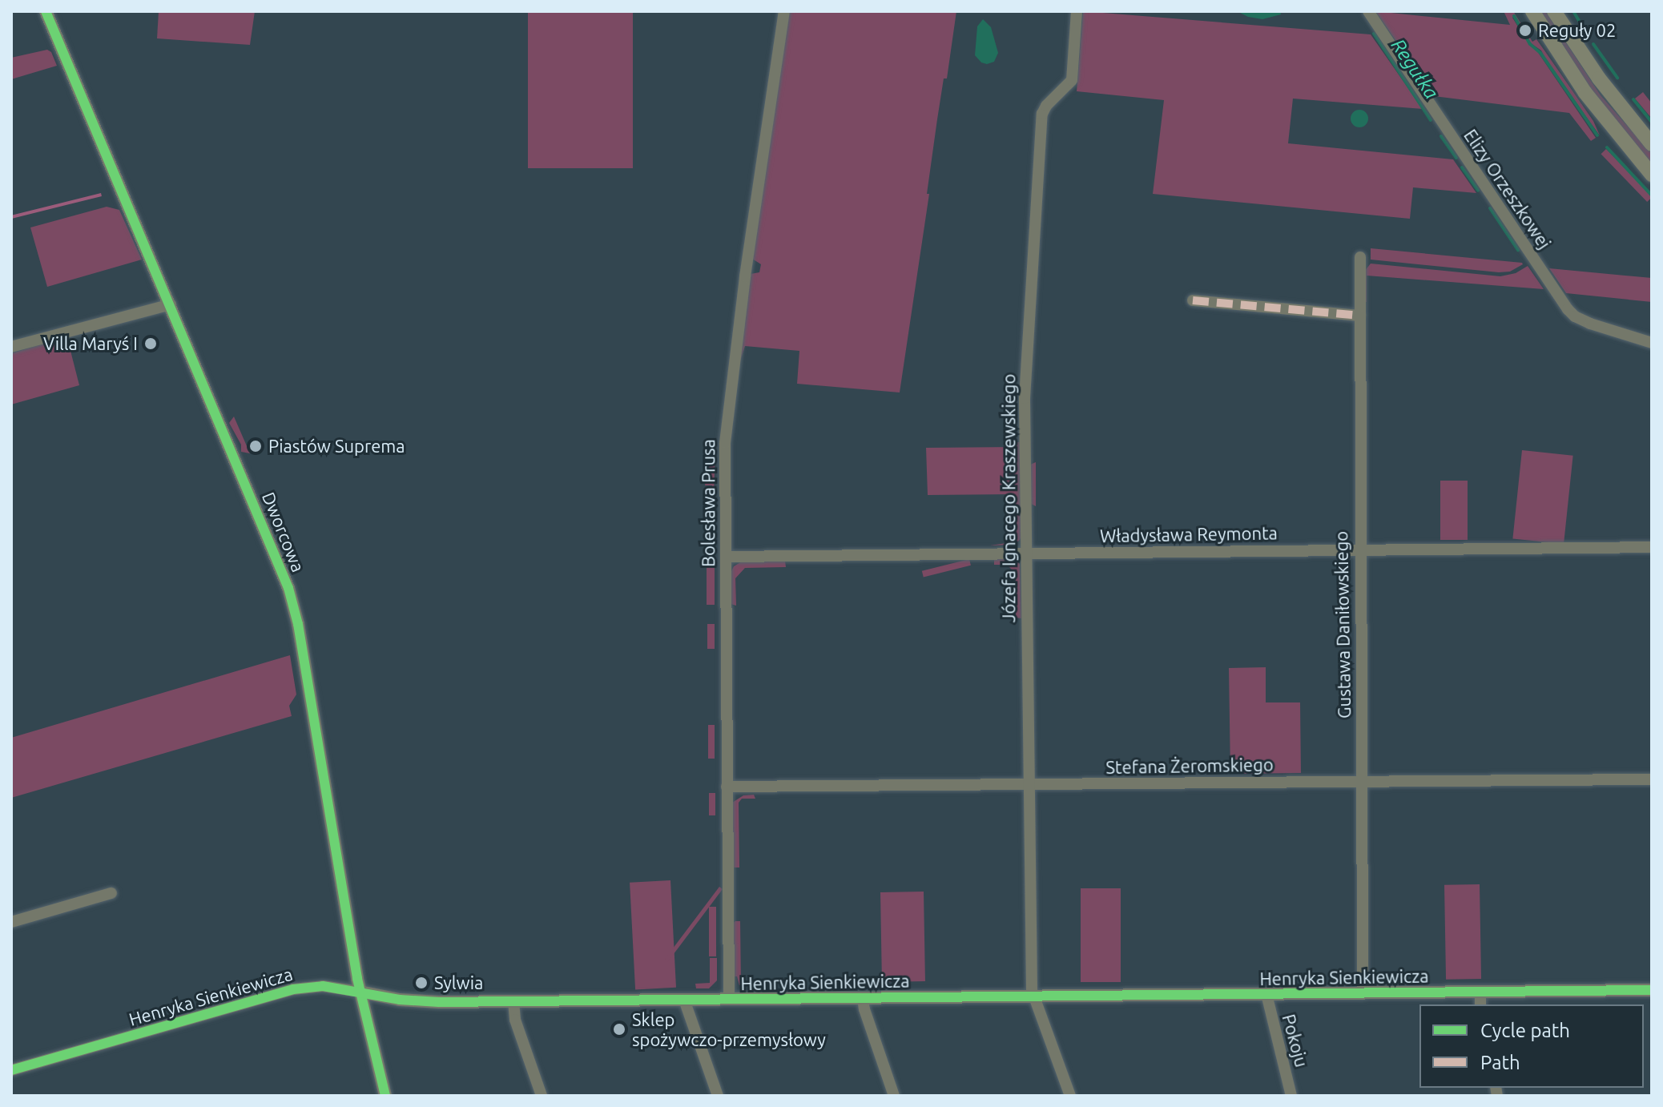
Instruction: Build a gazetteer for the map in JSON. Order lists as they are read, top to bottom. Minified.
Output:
{"streets":{"street":["Elizy Orzeszkowej","Józefa Ignacego Kraszewskiego","Bolesława Prusa","Dworcowa","Władysława Reymonta","Gustawa Daniłowskiego","Stefana Żeromskiego","Henryka Sienkiewicza","Pokoju"]},"crossings":[["Józefa Ignacego Kraszewskiego","Władysława Reymonta"],["Józefa Ignacego Kraszewskiego","Stefana Żeromskiego"],["Józefa Ignacego Kraszewskiego","Henryka Sienkiewicza"],["Bolesława Prusa","Władysława Reymonta"],["Bolesława Prusa","Stefana Żeromskiego"],["Bolesława Prusa","Henryka Sienkiewicza"],["Dworcowa","Henryka Sienkiewicza"],["Władysława Reymonta","Gustawa Daniłowskiego"],["Gustawa Daniłowskiego","Stefana Żeromskiego"],["Gustawa Daniłowskiego","Henryka Sienkiewicza"],["Henryka Sienkiewicza","Pokoju"]],"water":["Regułka"],"places":["Reguły 02","Villa Maryś I","Piastów Suprema","Sylwia","Sklep spożywczo-przemysłowy"],"legend":["Cycle path","Path"]}
